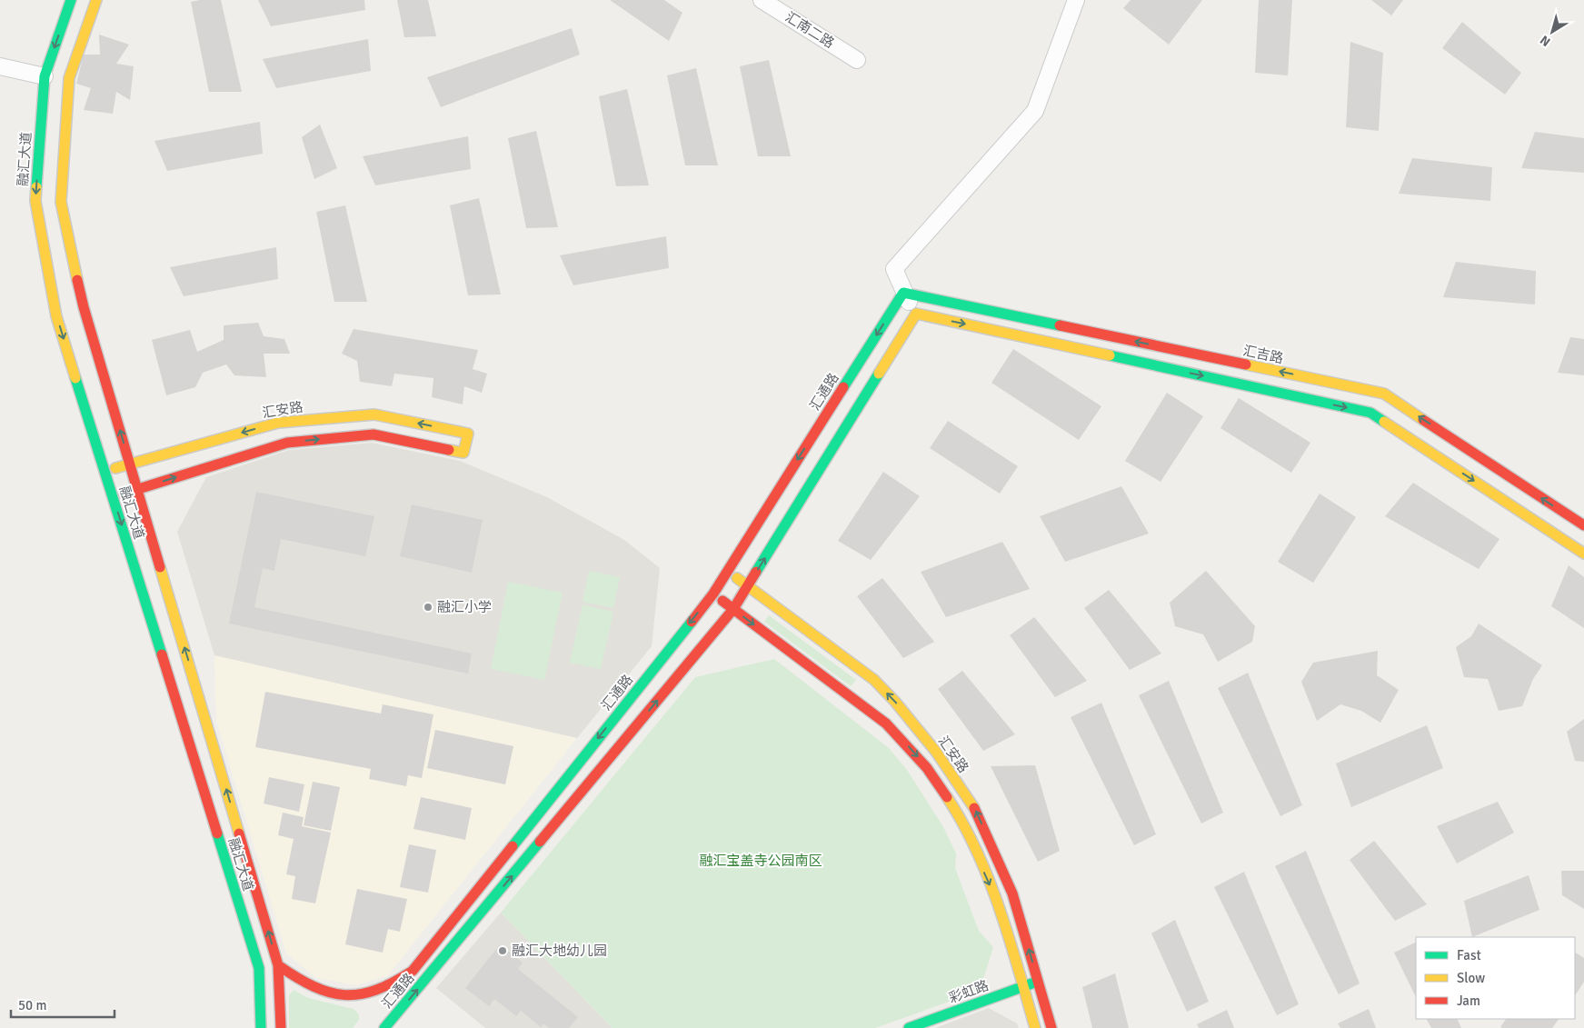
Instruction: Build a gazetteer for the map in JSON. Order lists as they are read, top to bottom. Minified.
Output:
{"streets":{"main road":["融汇大道","汇吉路","汇通路","汇安路","彩虹路"],"street":["汇南二路"]},"crossings":[["融汇大道","汇通路"],["融汇大道","汇安路"],["汇吉路","汇通路"],["汇通路","汇安路"],["汇安路","彩虹路"]],"parks":["融汇宝盖寺公园南区"],"places":["融汇小学","融汇大地幼儿园"],"legend":["Fast","Slow","Jam"],"scale_bar":"50 m","north":"bottom left"}
